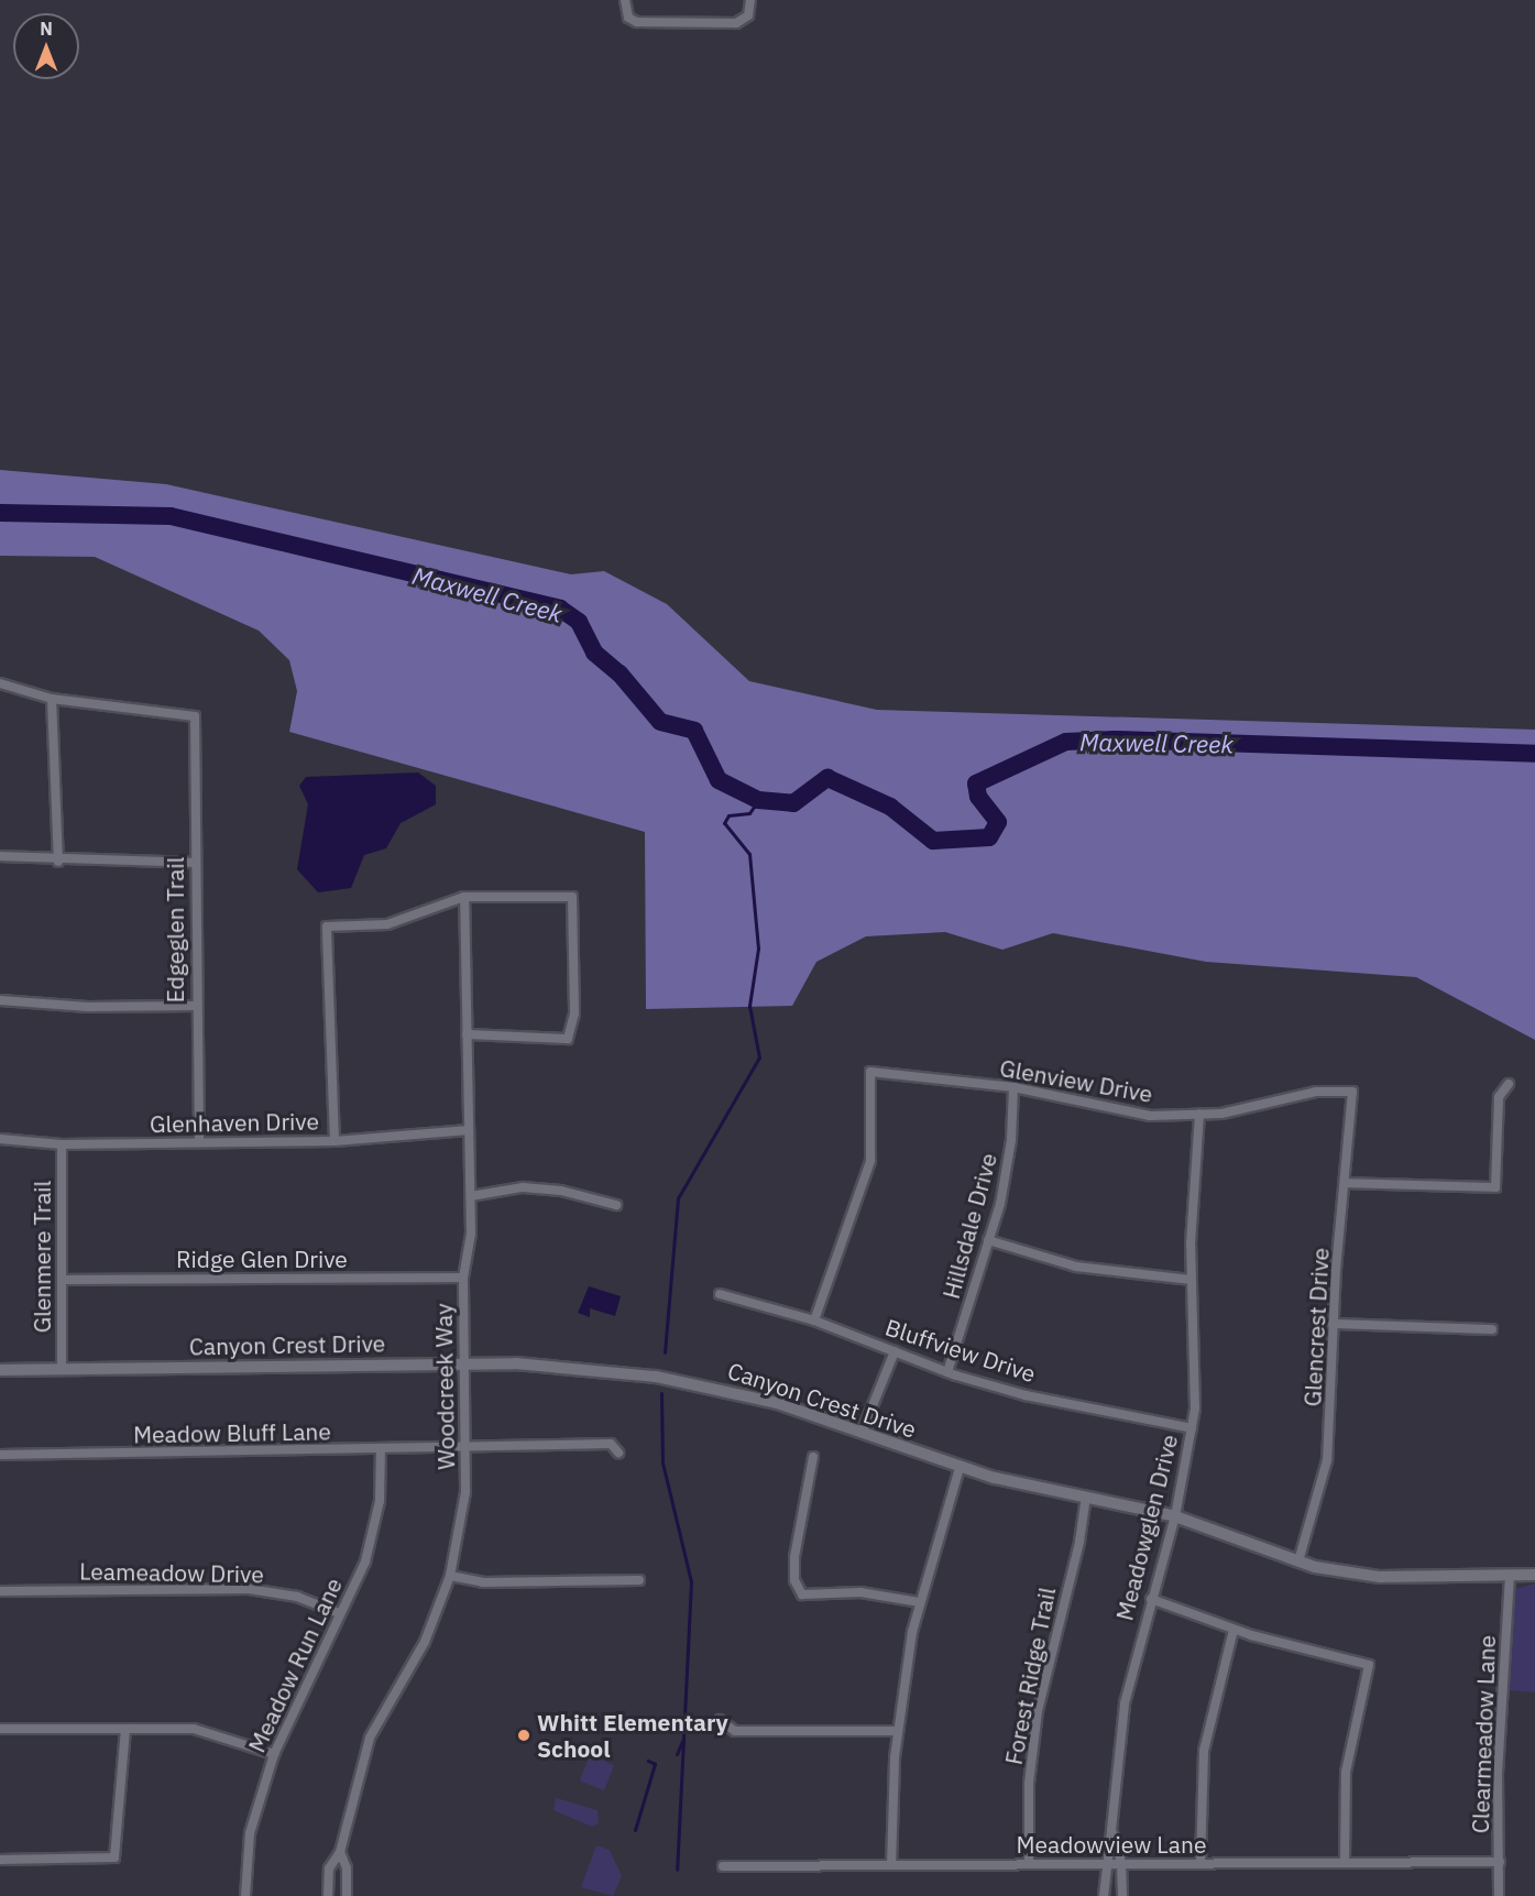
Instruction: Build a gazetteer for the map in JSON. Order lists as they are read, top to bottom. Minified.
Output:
{"streets":{"street":["Edgeglen Trail","Glenview Drive","Glenhaven Drive","Hillsdale Drive","Glenmere Trail","Ridge Glen Drive","Glencrest Drive","Canyon Crest Drive","Bluffview Drive","Woodcreek Way","Meadow Bluff Lane","Meadowglen Drive","Leameadow Drive","Meadow Run Lane","Forest Ridge Trail","Clearmeadow Lane","Meadowview Lane"]},"crossings":[["Edgeglen Trail","Glenhaven Drive"],["Glenview Drive","Hillsdale Drive"],["Glenview Drive","Glencrest Drive"],["Glenview Drive","Bluffview Drive"],["Glenview Drive","Meadowglen Drive"],["Glenhaven Drive","Glenmere Trail"],["Glenhaven Drive","Woodcreek Way"],["Hillsdale Drive","Bluffview Drive"],["Glenmere Trail","Ridge Glen Drive"],["Glenmere Trail","Canyon Crest Drive"],["Ridge Glen Drive","Woodcreek Way"],["Glencrest Drive","Canyon Crest Drive"],["Canyon Crest Drive","Woodcreek Way"],["Canyon Crest Drive","Meadowglen Drive"],["Canyon Crest Drive","Forest Ridge Trail"],["Canyon Crest Drive","Clearmeadow Lane"],["Bluffview Drive","Meadowglen Drive"],["Woodcreek Way","Meadow Bluff Lane"],["Meadow Bluff Lane","Meadow Run Lane"],["Meadowglen Drive","Meadowview Lane"],["Leameadow Drive","Meadow Run Lane"],["Forest Ridge Trail","Meadowview Lane"],["Clearmeadow Lane","Meadowview Lane"]],"water":["Maxwell Creek"],"places":["Whitt Elementary School"],"north":"top"}
